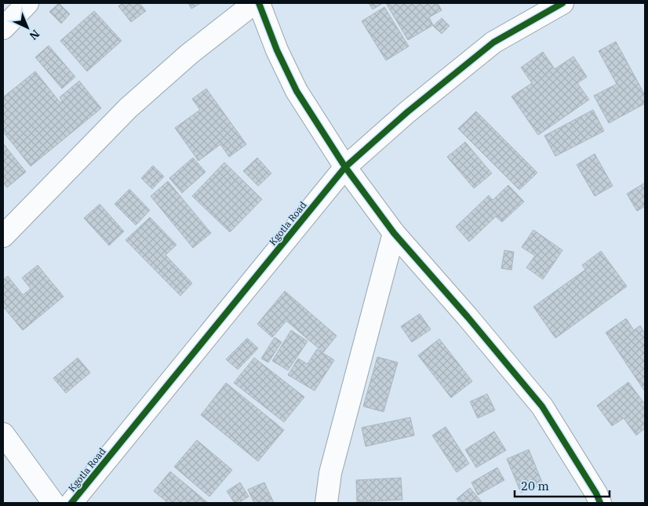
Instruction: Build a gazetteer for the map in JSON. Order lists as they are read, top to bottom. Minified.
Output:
{"streets":{"street":["Kgotla Road"]},"scale_bar":"20 m","north":"bottom right"}
